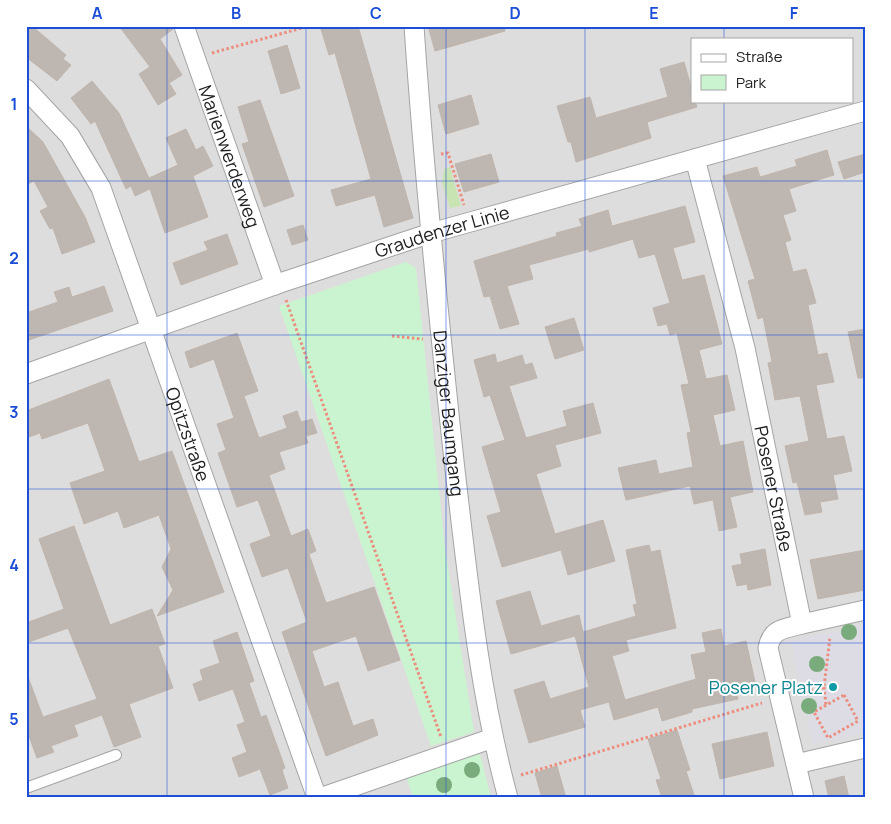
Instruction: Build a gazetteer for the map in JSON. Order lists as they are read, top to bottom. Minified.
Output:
{"streets":{"street":["Marienwerderweg","Graudenzer Linie","Danziger Baumgang","Opitzstraße","Posener Straße"]},"crossings":[["Marienwerderweg","Graudenzer Linie"],["Graudenzer Linie","Danziger Baumgang"],["Graudenzer Linie","Opitzstraße"],["Graudenzer Linie","Posener Straße"]],"places":["Posener Platz"],"legend":["Straße","Park"],"grid":{"columns":["A","B","C","D","E","F"],"rows":["1","2","3","4","5"]}}
